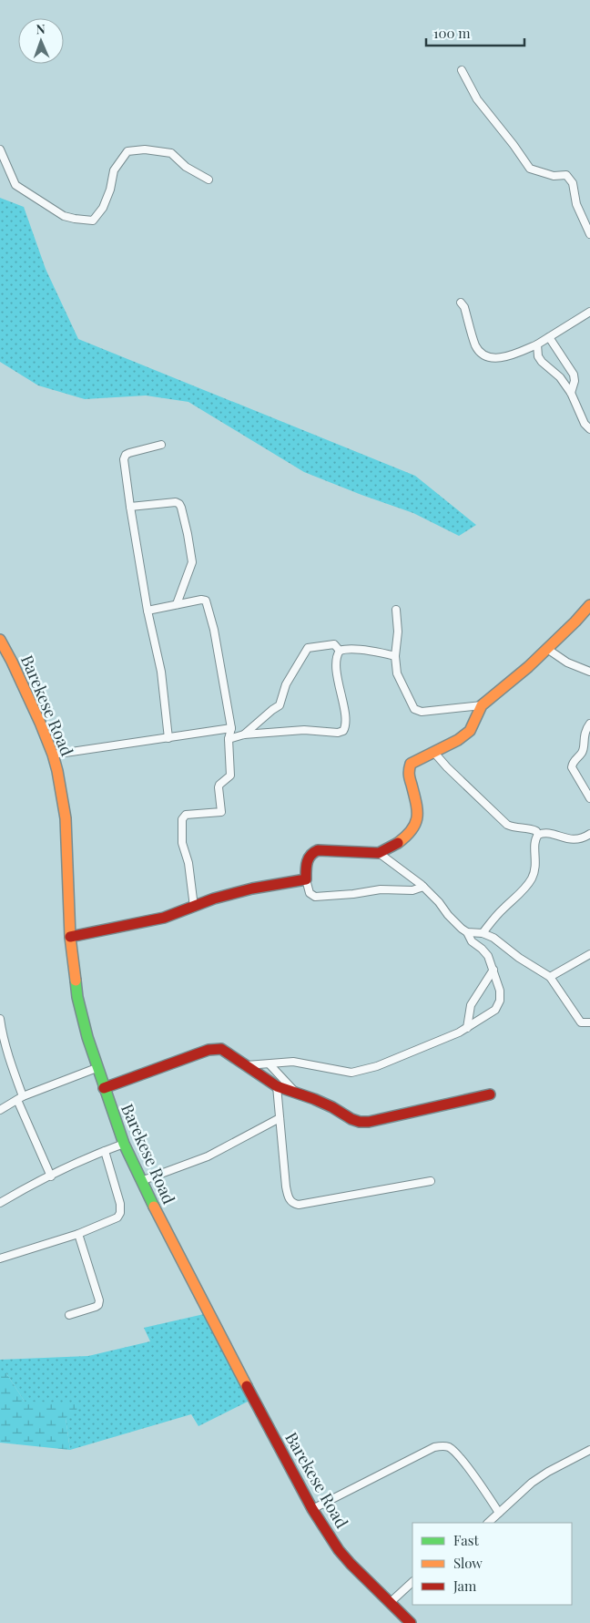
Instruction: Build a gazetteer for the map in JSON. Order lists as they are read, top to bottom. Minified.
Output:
{"streets":{"street":["Barekese Road"]},"legend":["Fast","Slow","Jam"],"scale_bar":"100 m","north":"top"}
